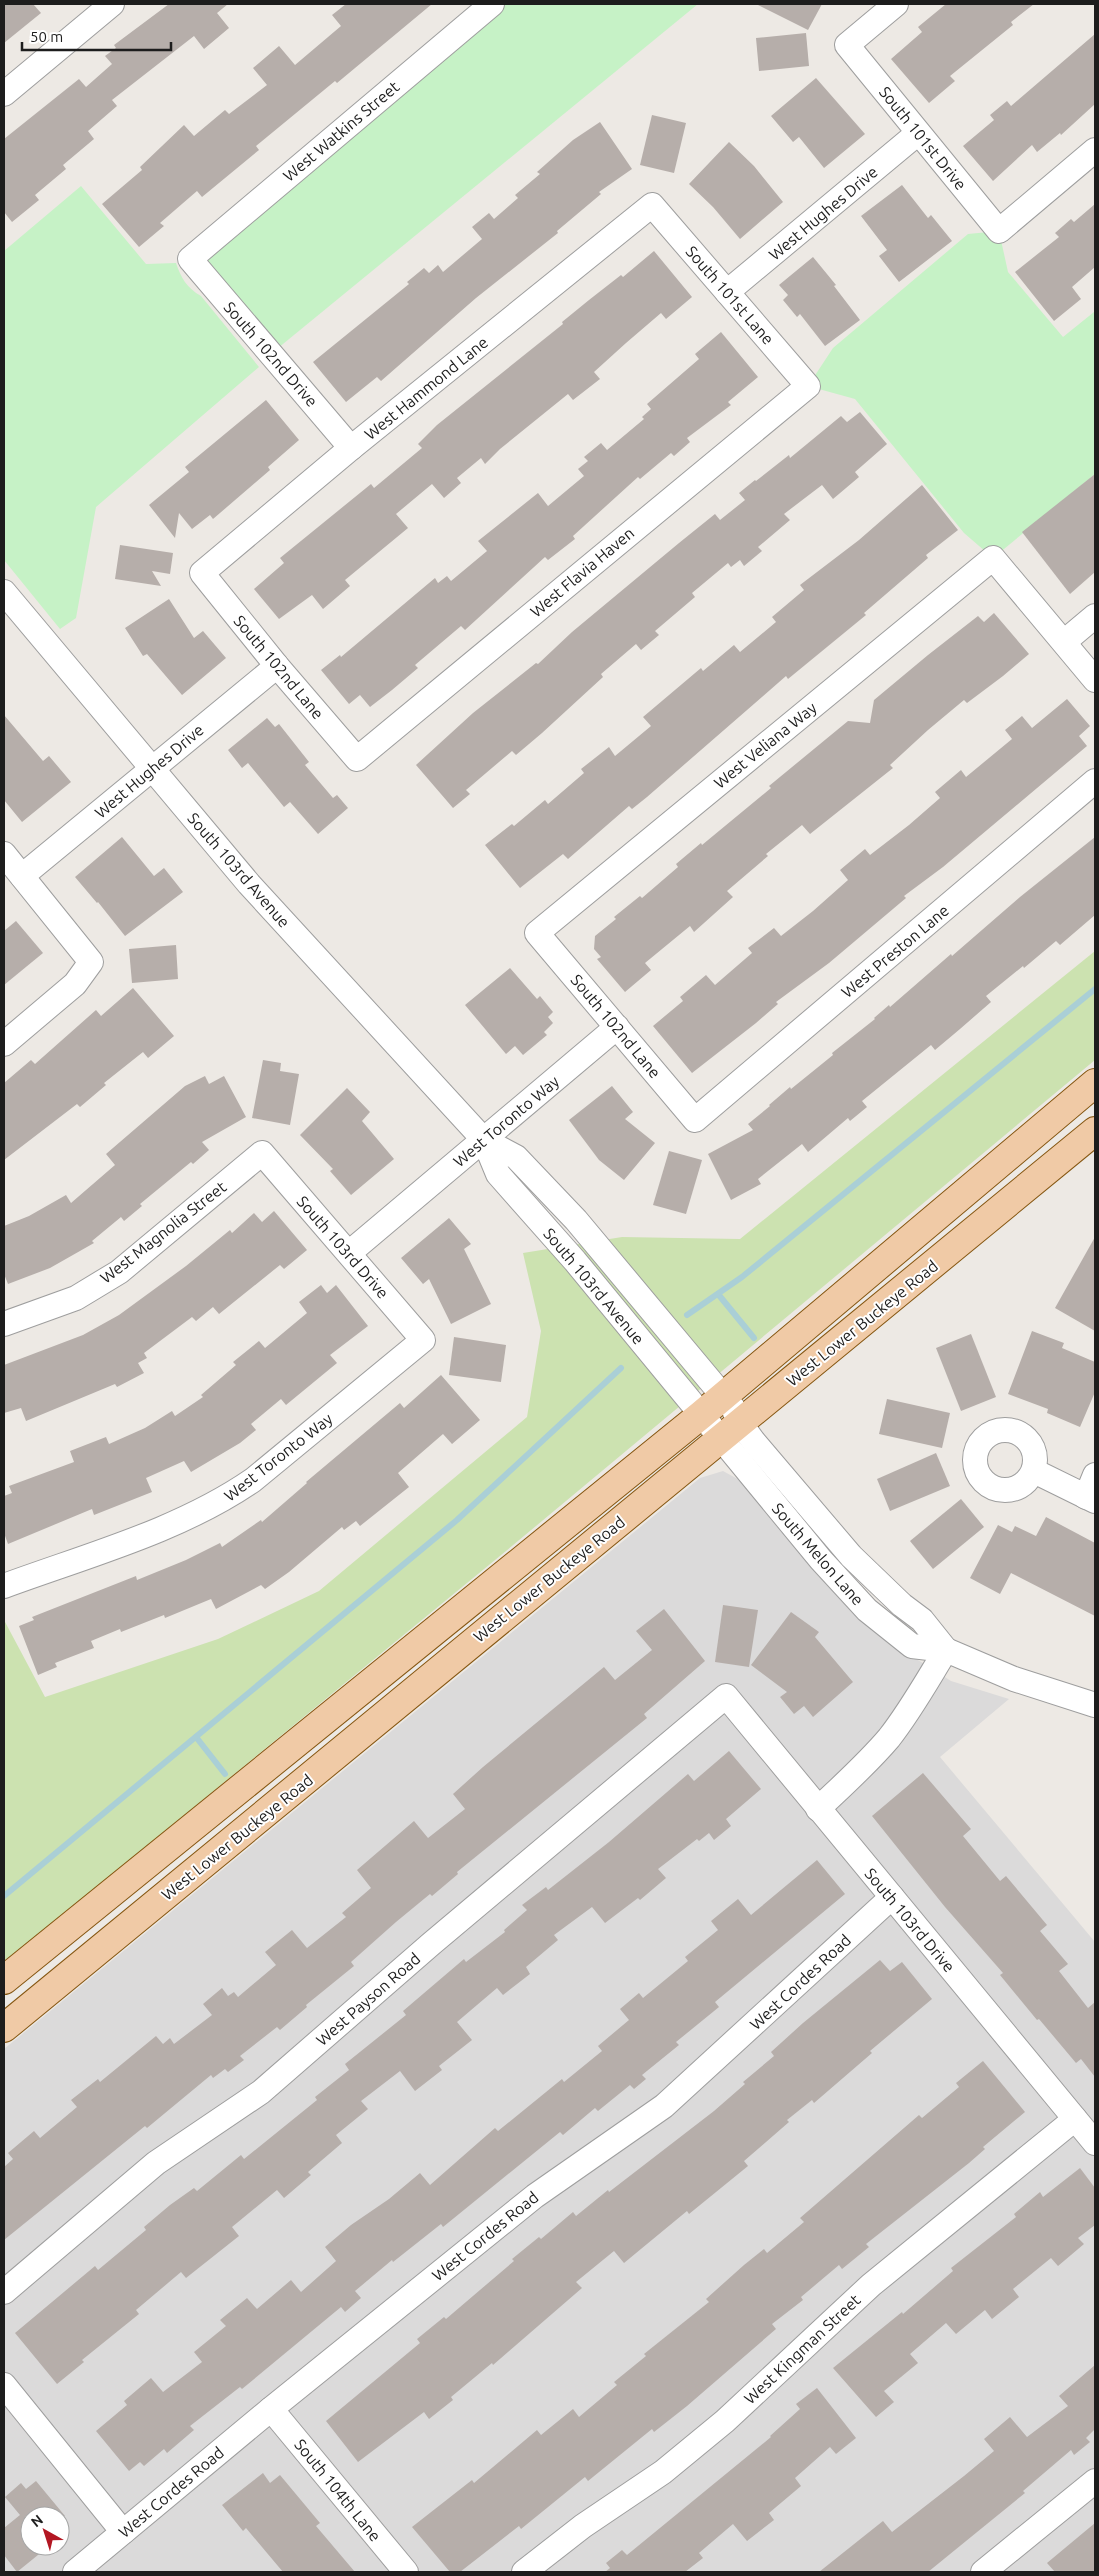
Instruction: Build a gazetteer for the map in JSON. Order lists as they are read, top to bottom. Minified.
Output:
{"streets":{"main road":["West Lower Buckeye Road"],"street":["West Watkins Street","South 101st Drive","West Hughes Drive","South 101st Lane","South 102nd Drive","West Hammond Lane","West Flavia Haven","South 102nd Lane","West Veliana Way","South 103rd Avenue","West Preston Lane","West Toronto Way","West Magnolia Street","South 103rd Drive","South Melon Lane","West Cordes Road","West Payson Road","West Kingman Street","South 104th Lane"]},"crossings":[["West Watkins Street","South 102nd Drive"],["South 101st Drive","West Hughes Drive"],["West Hughes Drive","South 101st Lane"],["West Hughes Drive","South 102nd Lane"],["West Hughes Drive","South 103rd Avenue"],["South 101st Lane","West Hammond Lane"],["South 101st Lane","West Flavia Haven"],["South 102nd Drive","West Hammond Lane"],["West Hammond Lane","South 102nd Lane"],["West Flavia Haven","South 102nd Lane"],["South 102nd Lane","West Veliana Way"],["South 102nd Lane","West Preston Lane"],["South 102nd Lane","West Toronto Way"],["South 103rd Avenue","West Toronto Way"],["South 103rd Avenue","West Lower Buckeye Road"],["South 103rd Avenue","South Melon Lane"],["West Toronto Way","South 103rd Drive"],["West Magnolia Street","South 103rd Drive"],["South 103rd Drive","West Cordes Road"],["South 103rd Drive","West Payson Road"],["South 103rd Drive","West Kingman Street"],["West Lower Buckeye Road","South Melon Lane"],["West Cordes Road","South 104th Lane"]],"scale_bar":"50 m","north":"top left"}
